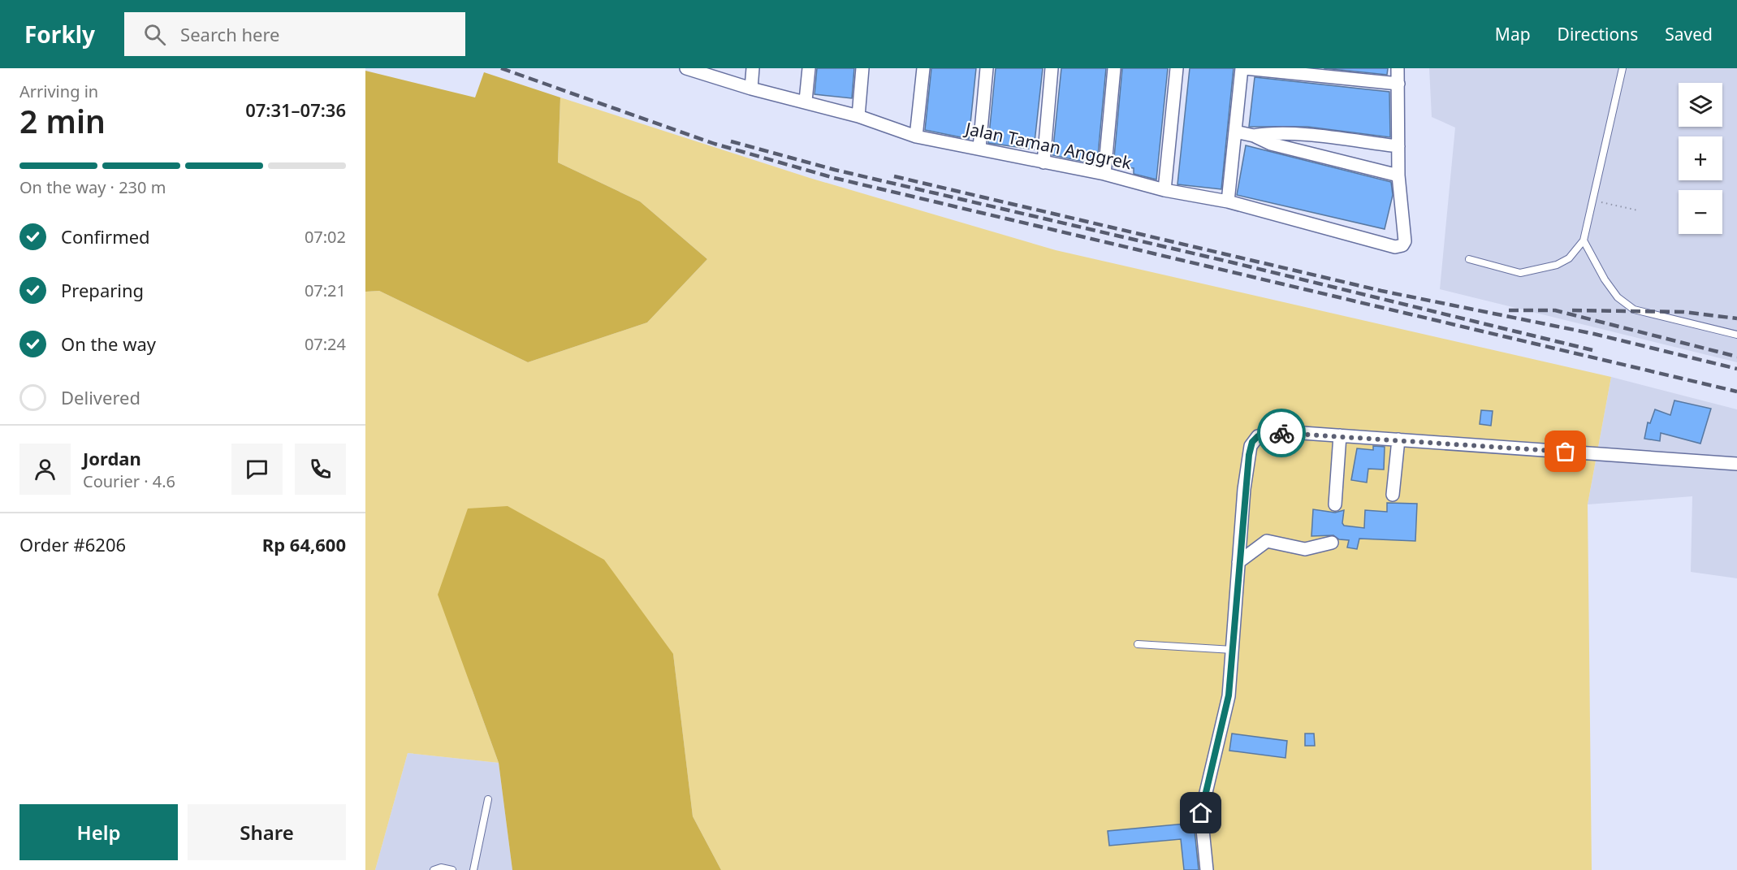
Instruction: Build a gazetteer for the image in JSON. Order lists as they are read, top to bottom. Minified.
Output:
{"streets":{"street":["Jalan Taman Anggrek"]},"page":{"header":"Forkly","search":"Search here","nav":["Map","Directions","Saved"],"heading":["2 min","Arriving in","07:31–07:36"],"panel":["Jordan","Courier · 4.6","Order #6206","Rp 64,600"],"map_buttons":["+","−"],"bar":"On the way · 230 m","list":[["Confirmed","07:02"],["Preparing","07:21"],["On the way","07:24"],"Delivered"],"buttons":["Help","Share"]}}
